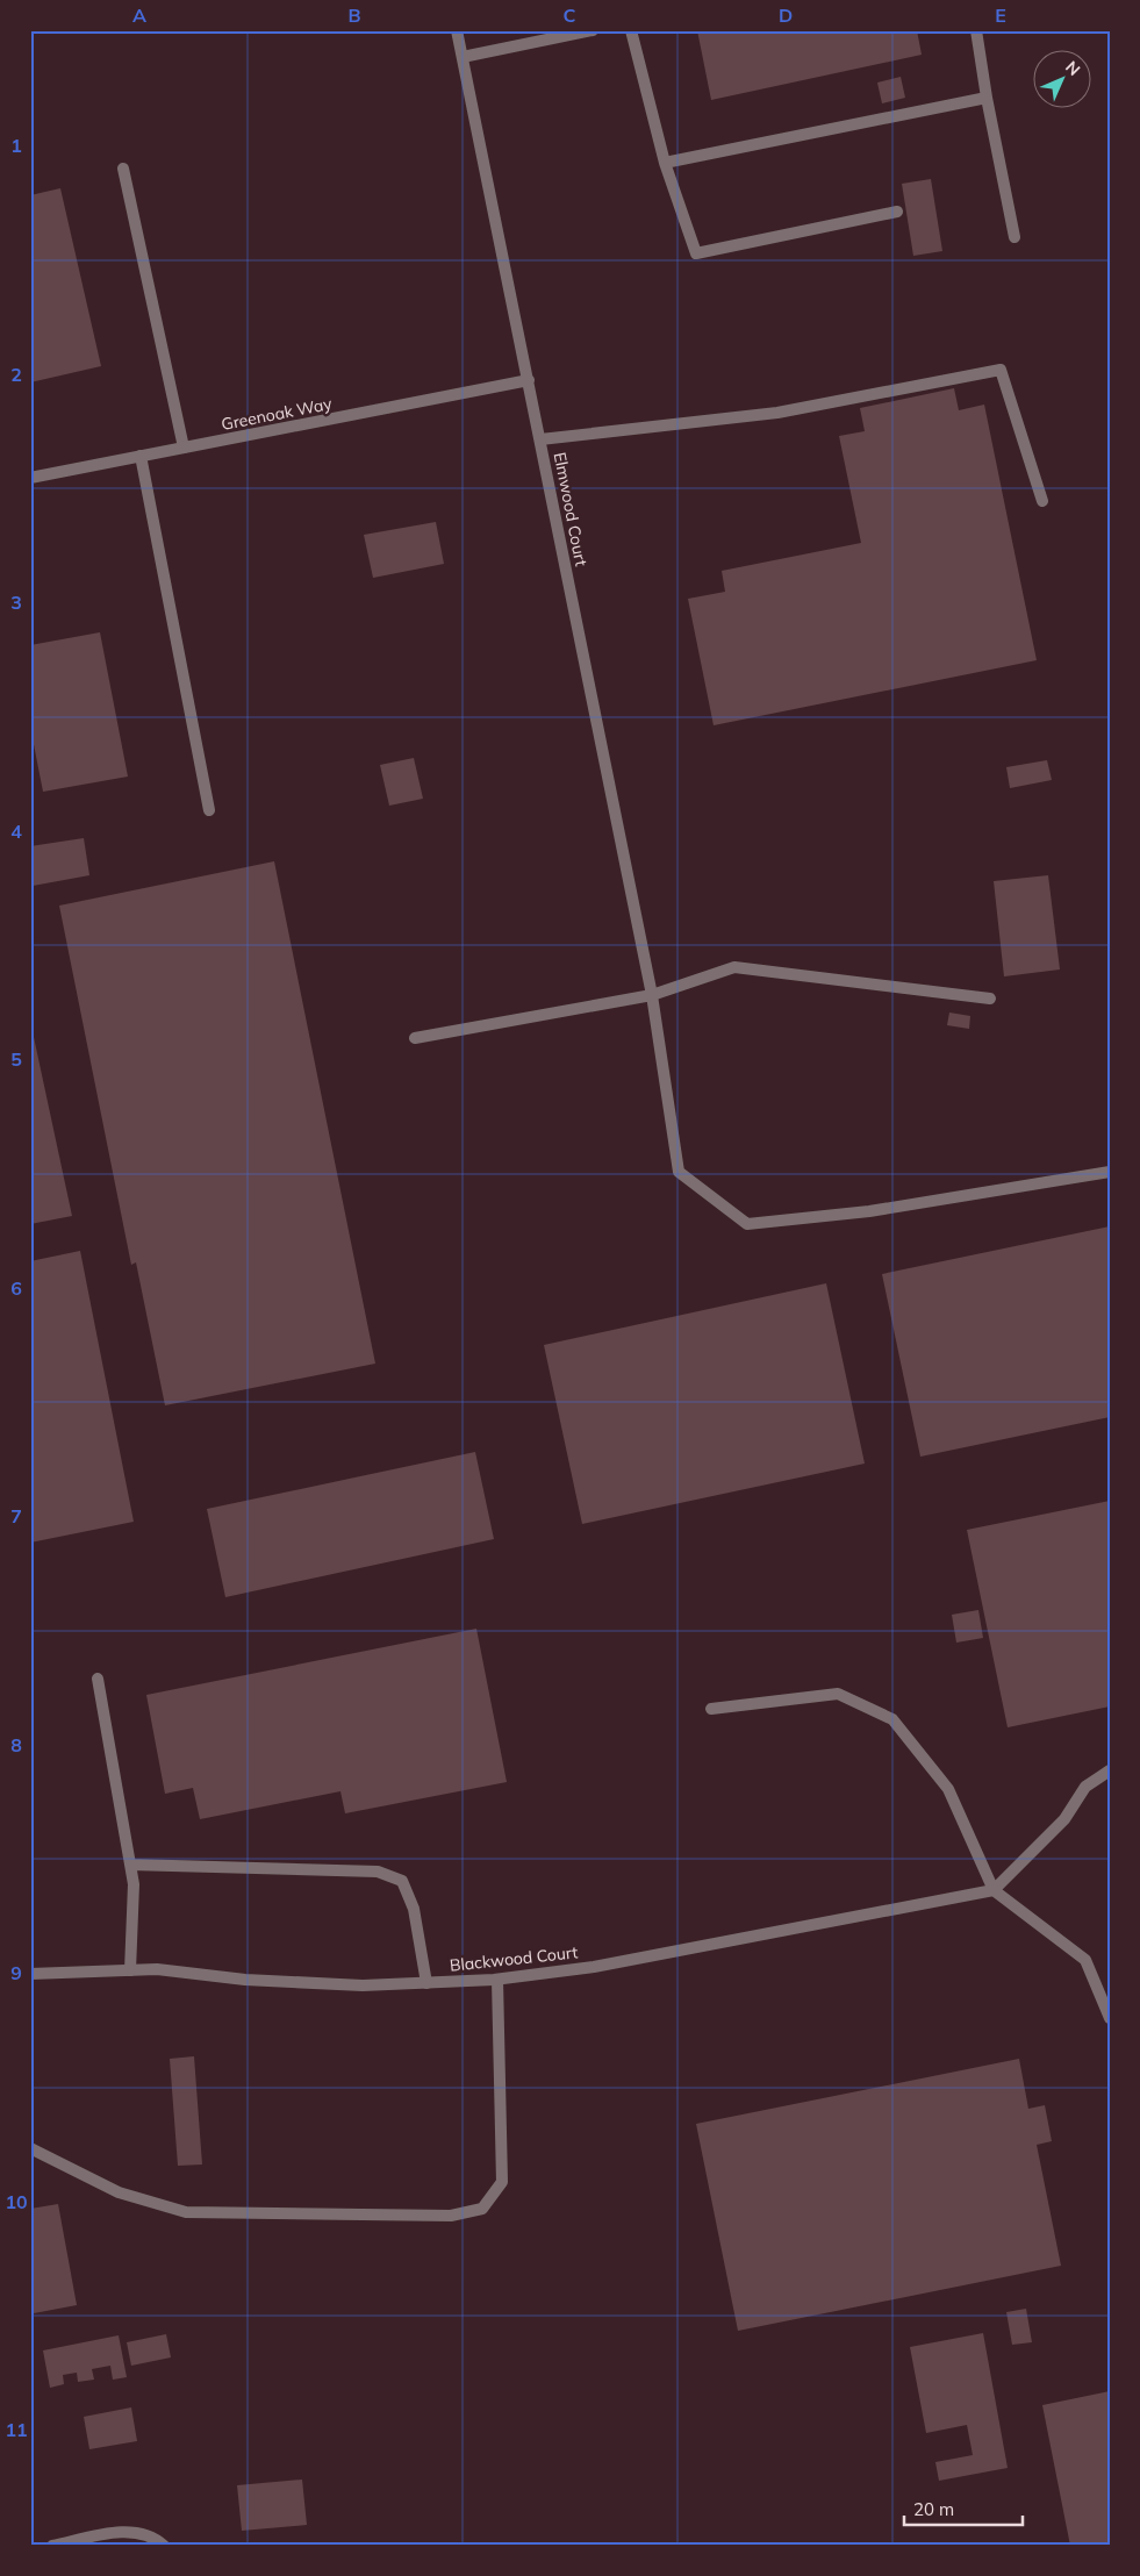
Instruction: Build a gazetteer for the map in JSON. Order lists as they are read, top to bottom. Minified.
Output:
{"streets":{"street":["Greenoak Way","Elmwood Court","Blackwood Court"]},"crossings":[["Greenoak Way","Elmwood Court"]],"scale_bar":"20 m","north":"top right","grid":{"columns":["A","B","C","D","E"],"rows":["1","2","3","4","5","6","7","8","9","10","11"]}}
